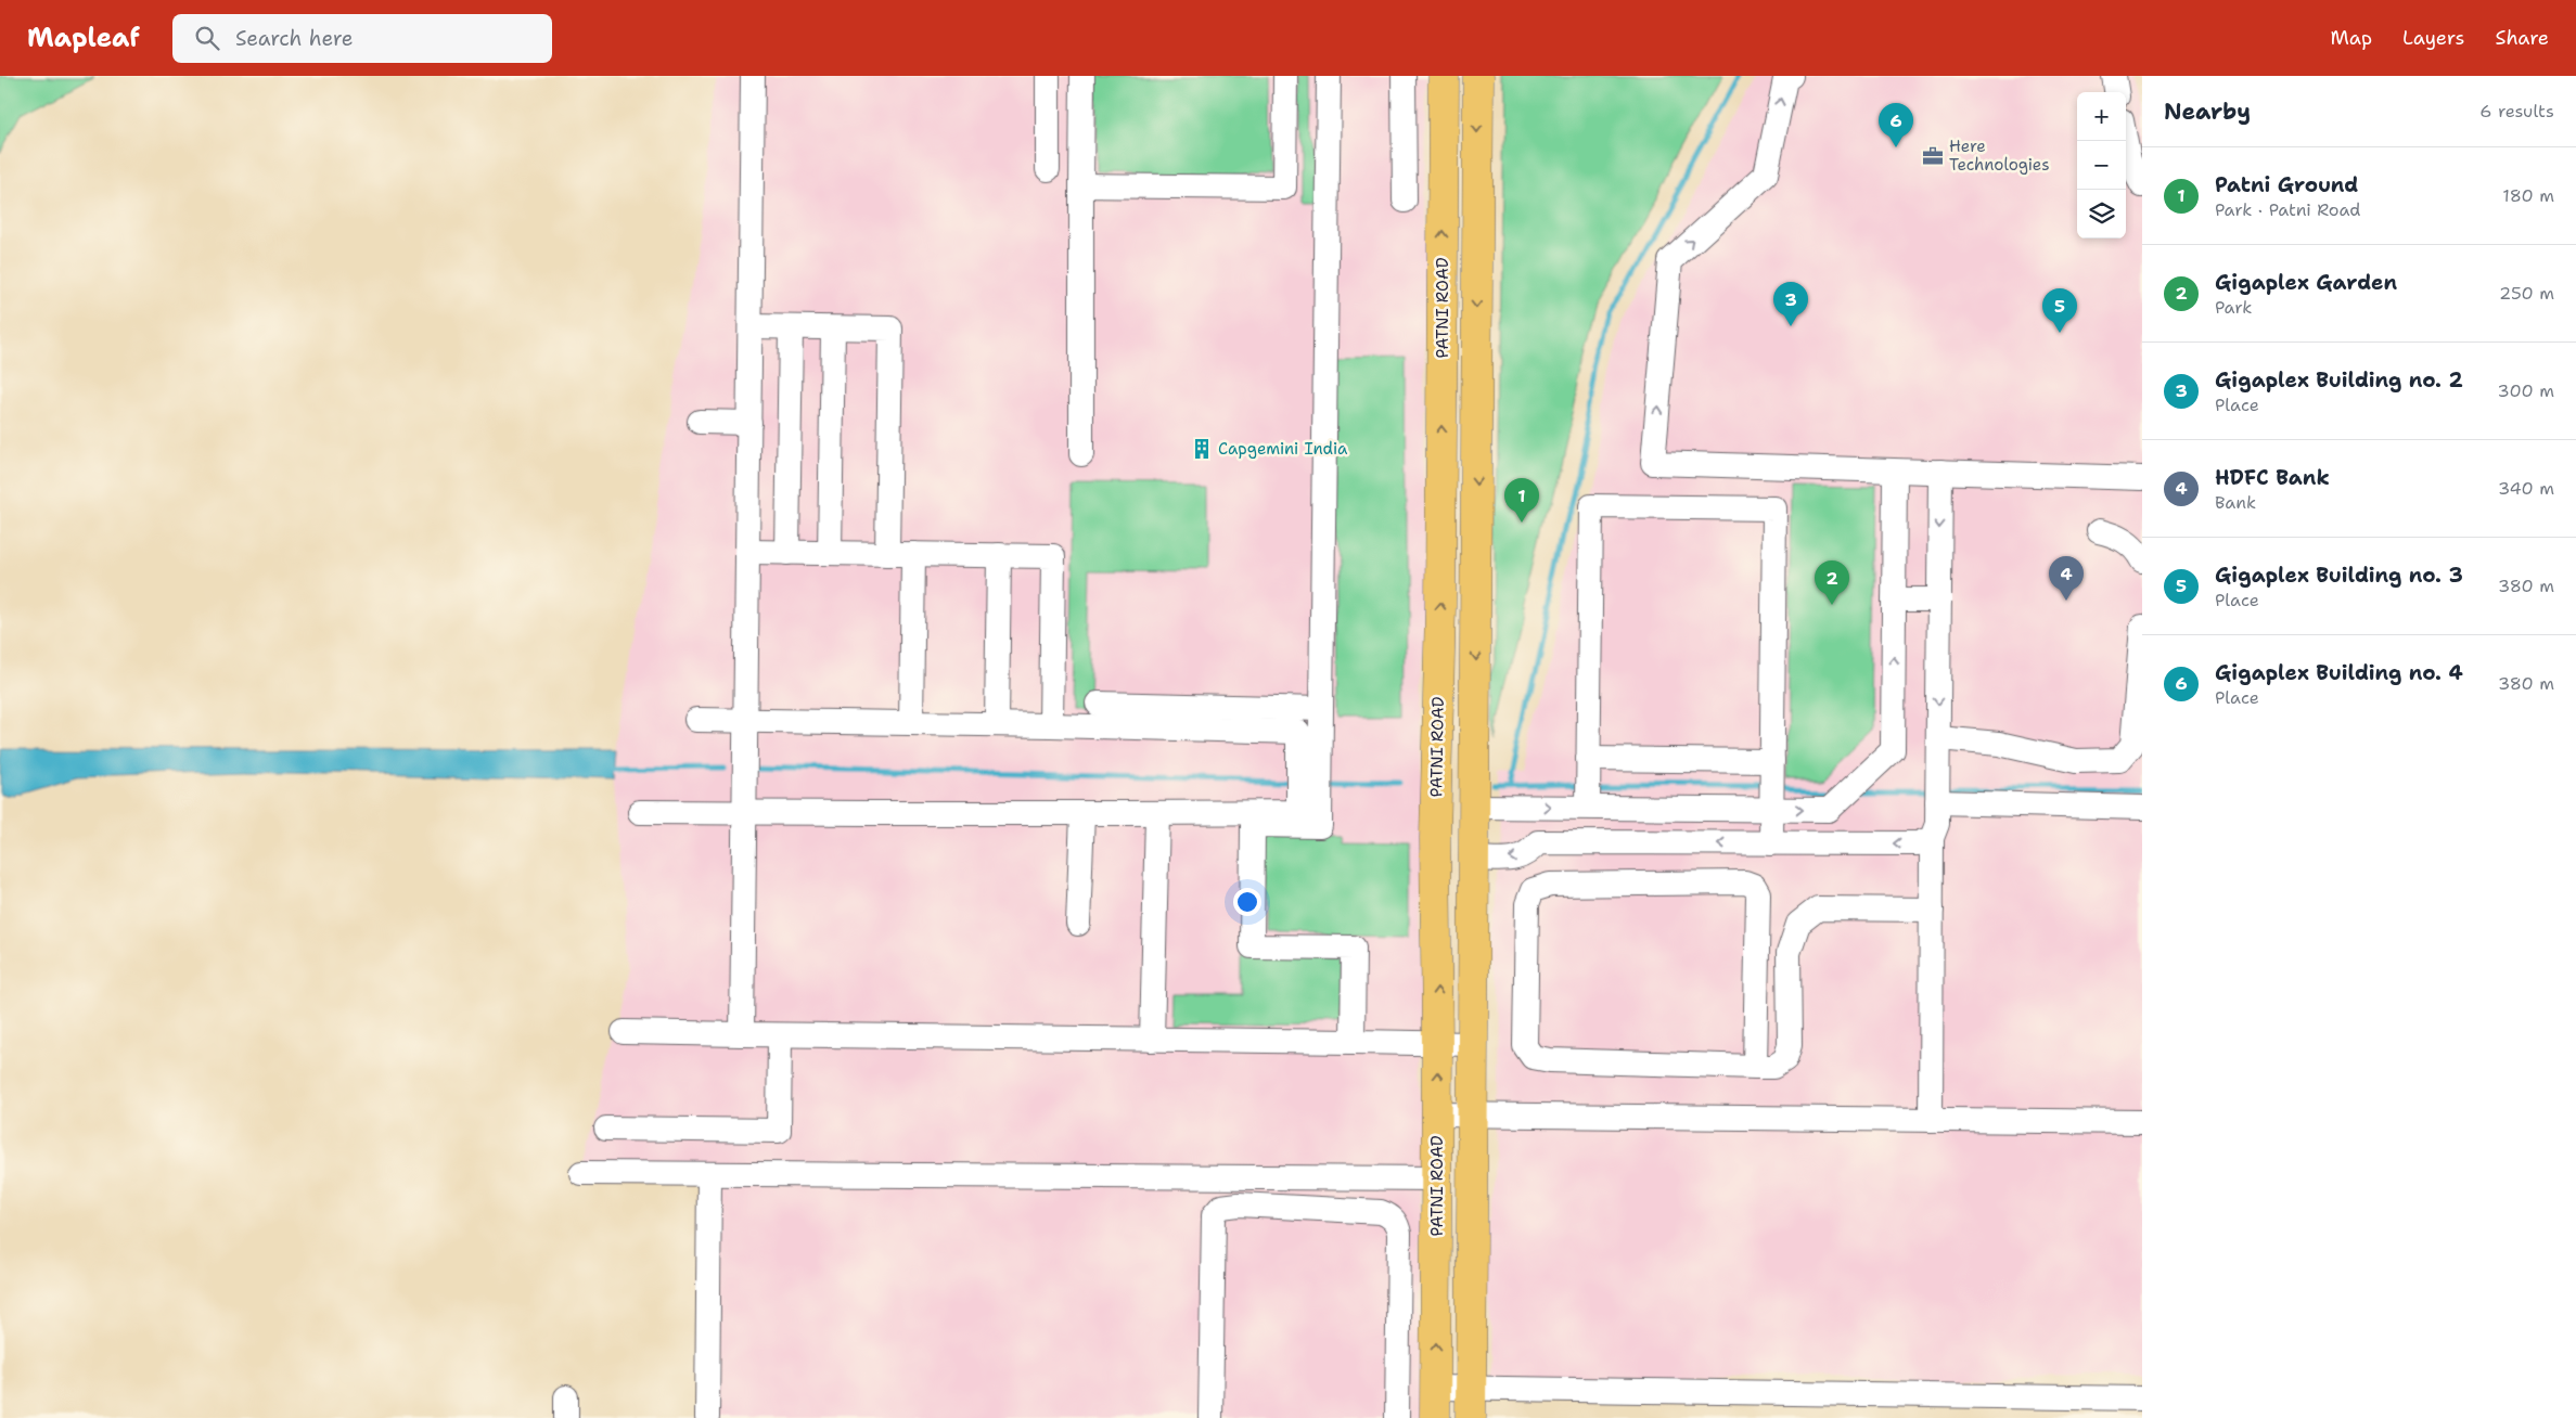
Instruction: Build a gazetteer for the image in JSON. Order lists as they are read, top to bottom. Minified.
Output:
{"streets":{"main road":["PATNI ROAD"]},"places":{"office":["Here Technologies"],"building":["Capgemini India"]},"page":{"header":"Mapleaf","search":"Search here","nav":["Map","Layers","Share"],"heading":["Nearby","6 results"],"map_buttons":["+","−"],"pins":["6","3","5","1","4","2"],"list":[{"mark":"1","name":"Patni Ground","note":"Park · Patni Road","value":"180 m"},{"mark":"2","name":"Gigaplex Garden","note":"Park","value":"250 m"},{"mark":"3","name":"Gigaplex Building no. 2","note":"Place","value":"300 m"},{"mark":"4","name":"HDFC Bank","note":"Bank","value":"340 m"},{"mark":"5","name":"Gigaplex Building no. 3","note":"Place","value":"380 m"},{"mark":"6","name":"Gigaplex Building no. 4","note":"Place","value":"380 m"}]}}
